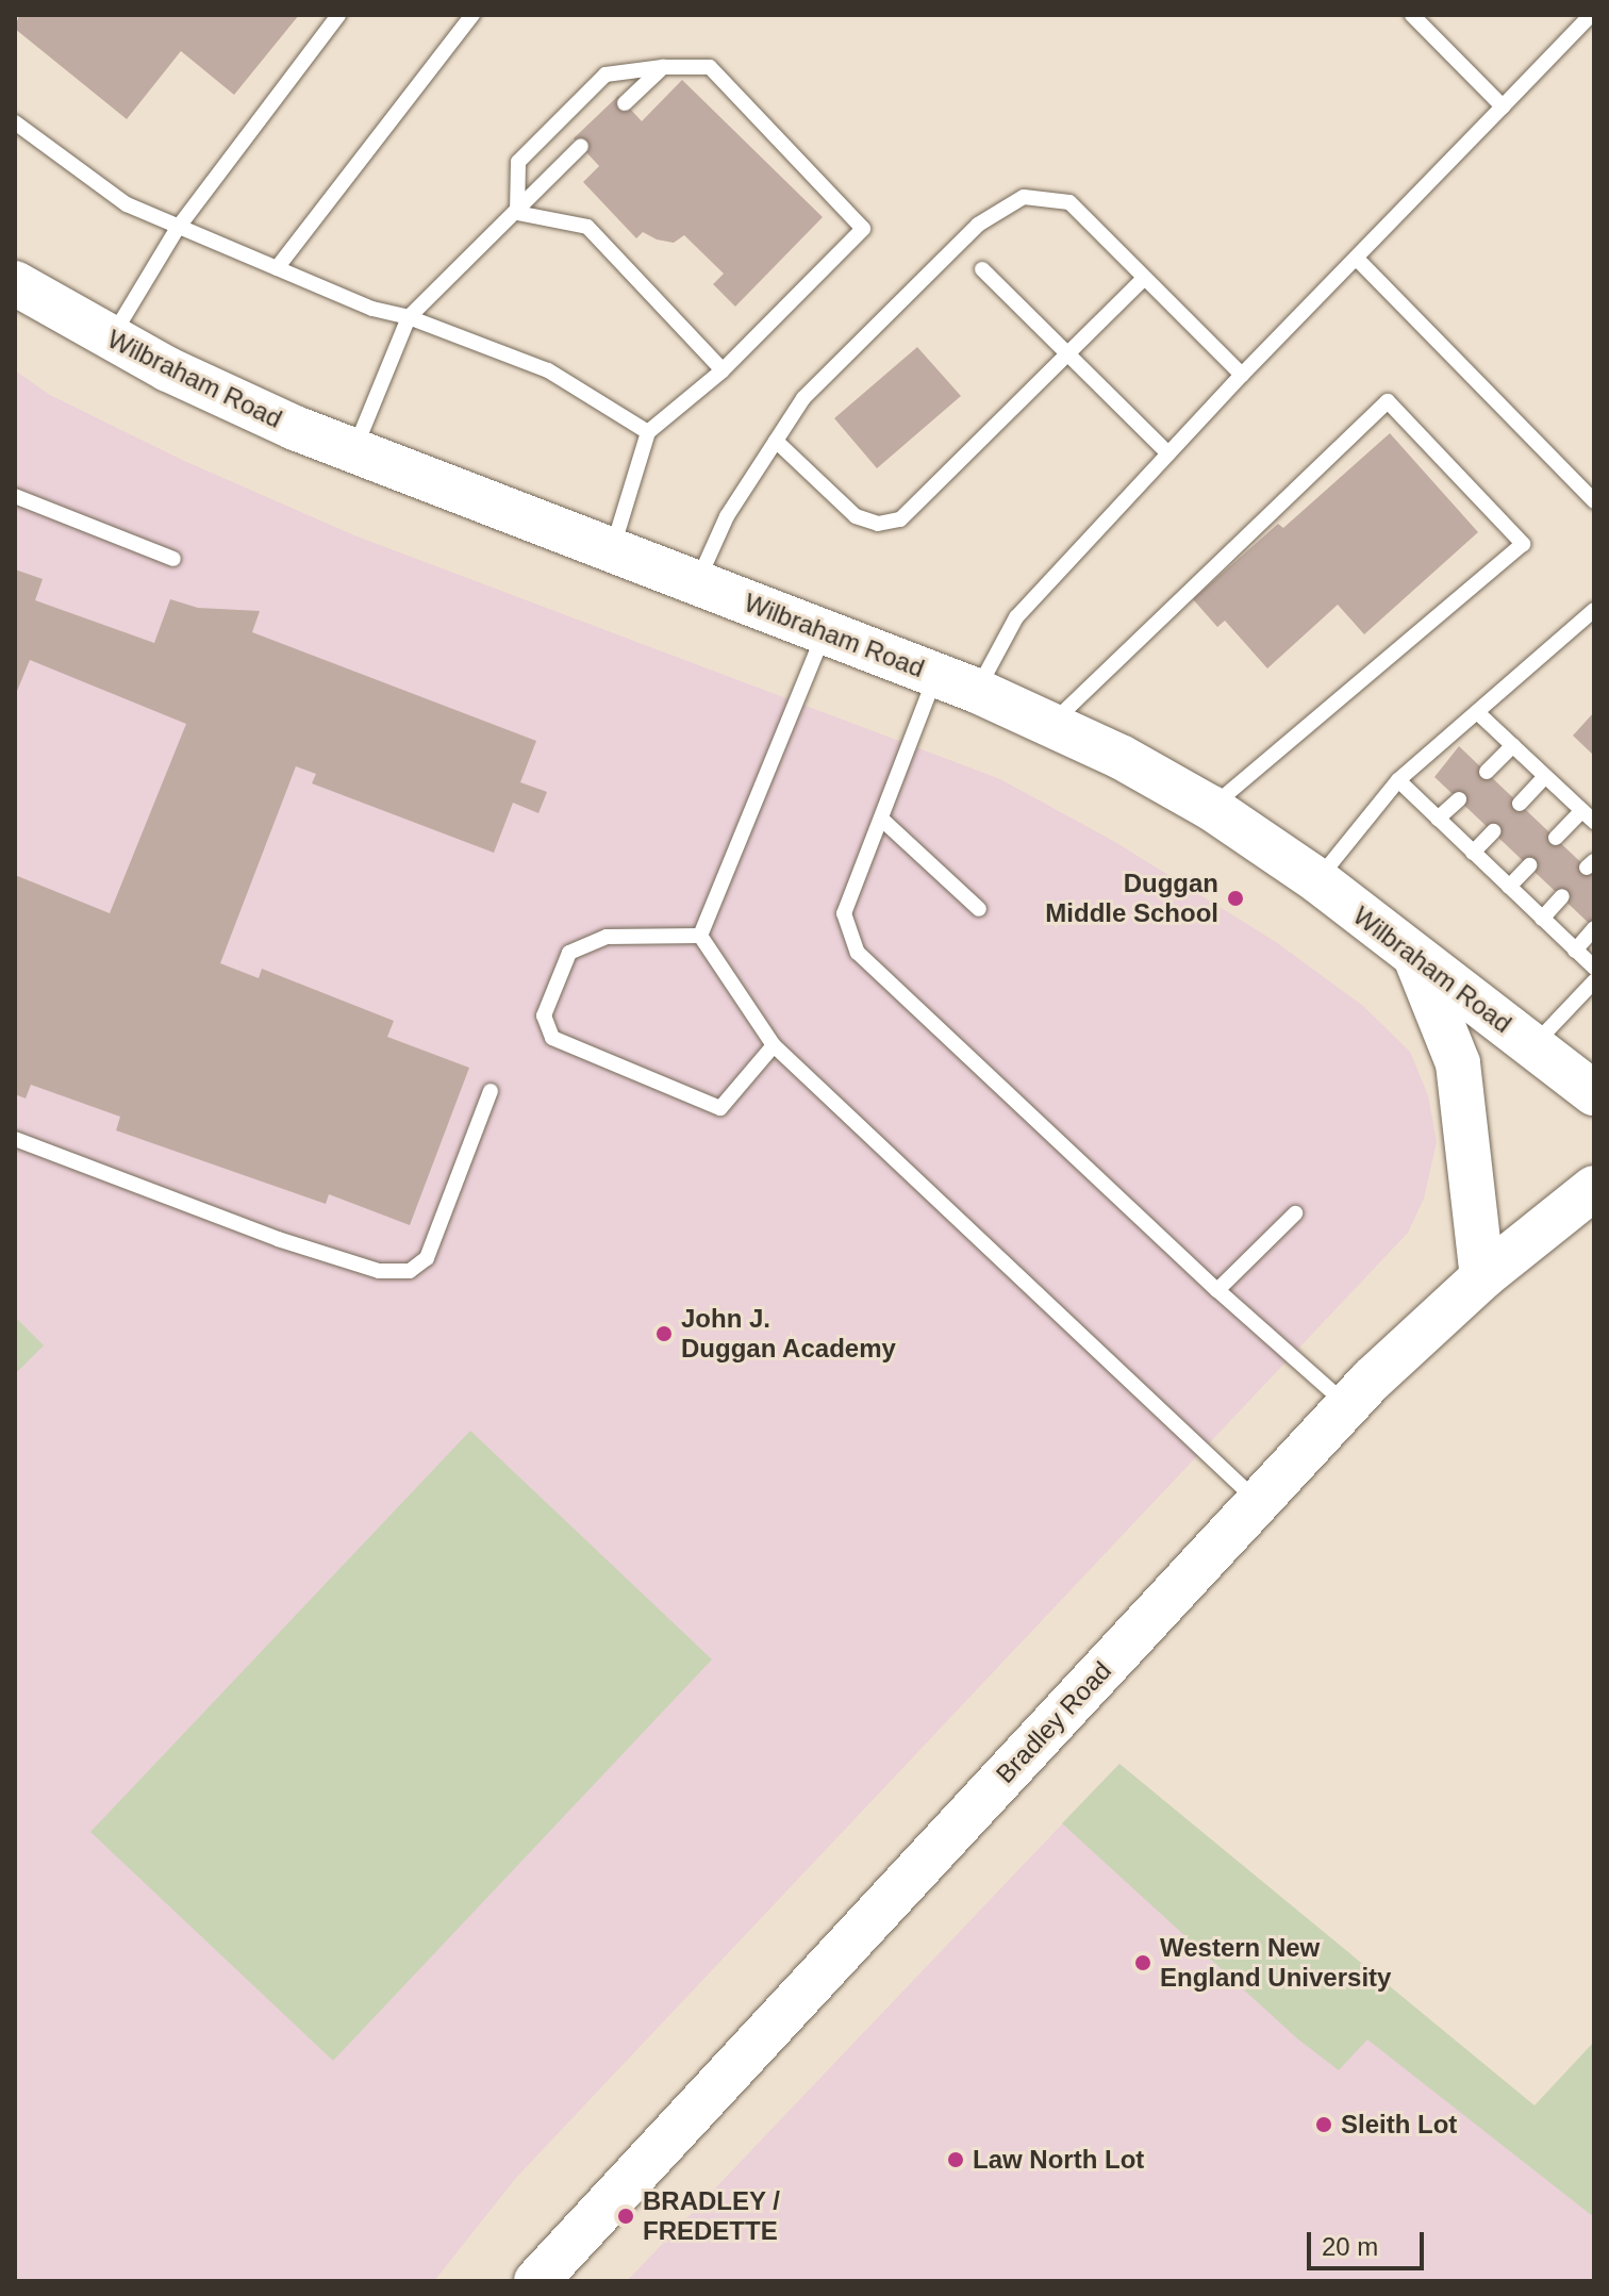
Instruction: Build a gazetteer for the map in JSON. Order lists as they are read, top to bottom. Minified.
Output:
{"streets":{"main road":["Wilbraham Road","Bradley Road"]},"places":["Duggan Middle School","John J. Duggan Academy","Western New England University","Sleith Lot","Law North Lot","BRADLEY / FREDETTE"],"scale_bar":"20 m"}
